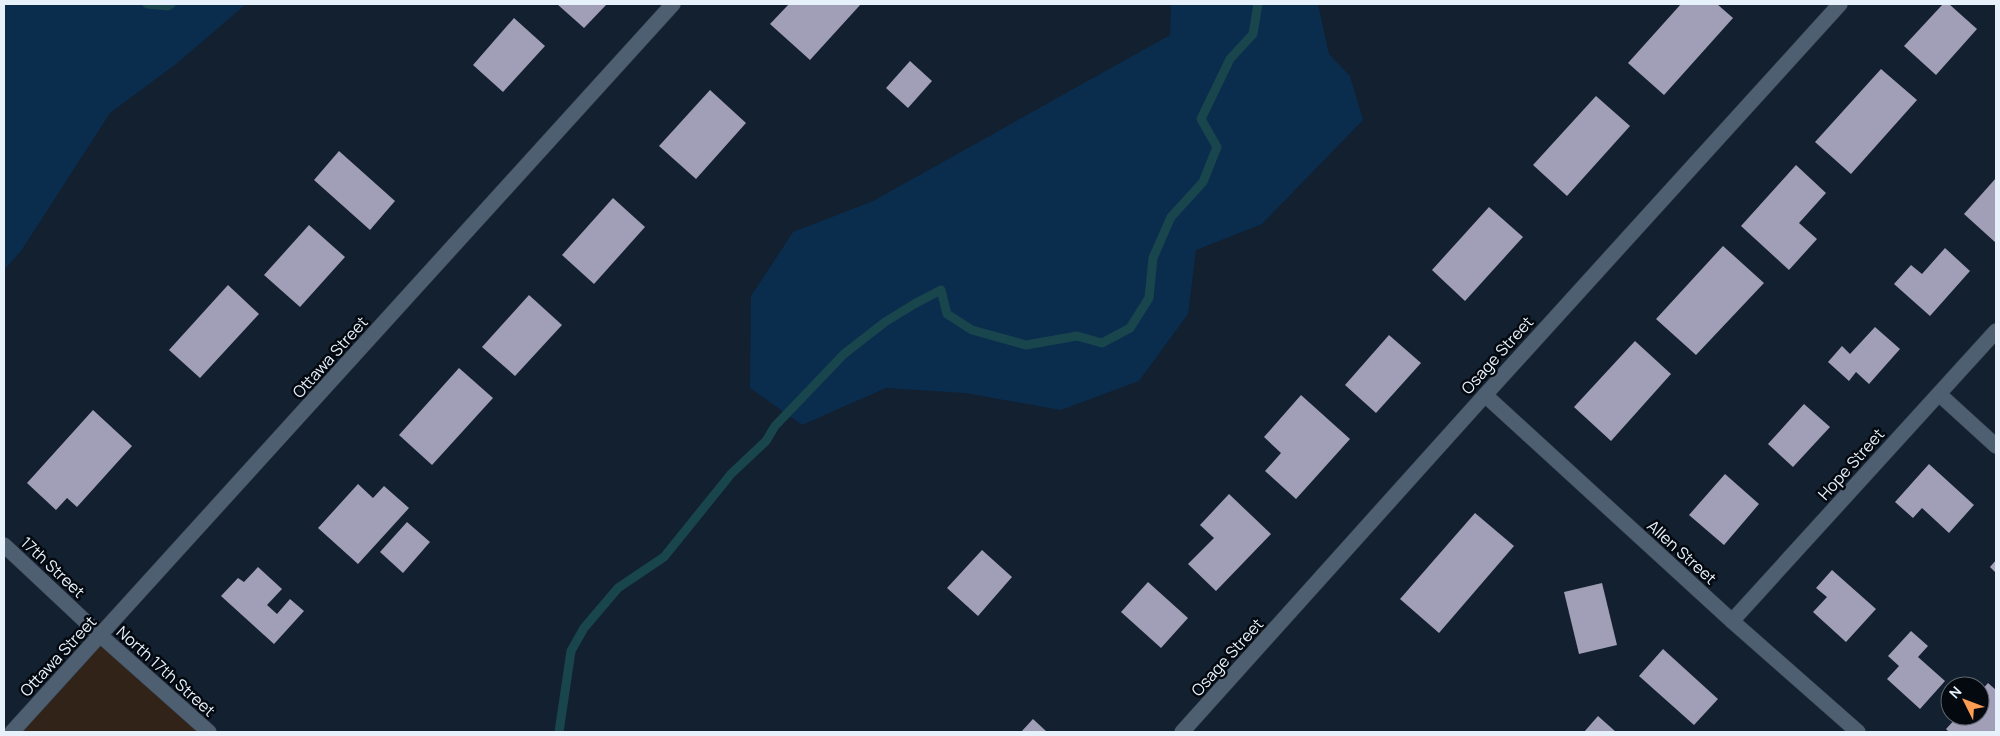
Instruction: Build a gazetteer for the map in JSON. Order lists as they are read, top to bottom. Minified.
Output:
{"streets":{"street":["Osage Street","Ottawa Street","Hope Street","Allen Street","17th Street","North 17th Street"]},"crossings":[["Osage Street","Allen Street"],["Ottawa Street","17th Street"],["Ottawa Street","North 17th Street"],["Hope Street","Allen Street"],["17th Street","North 17th Street"]],"north":"top left"}
